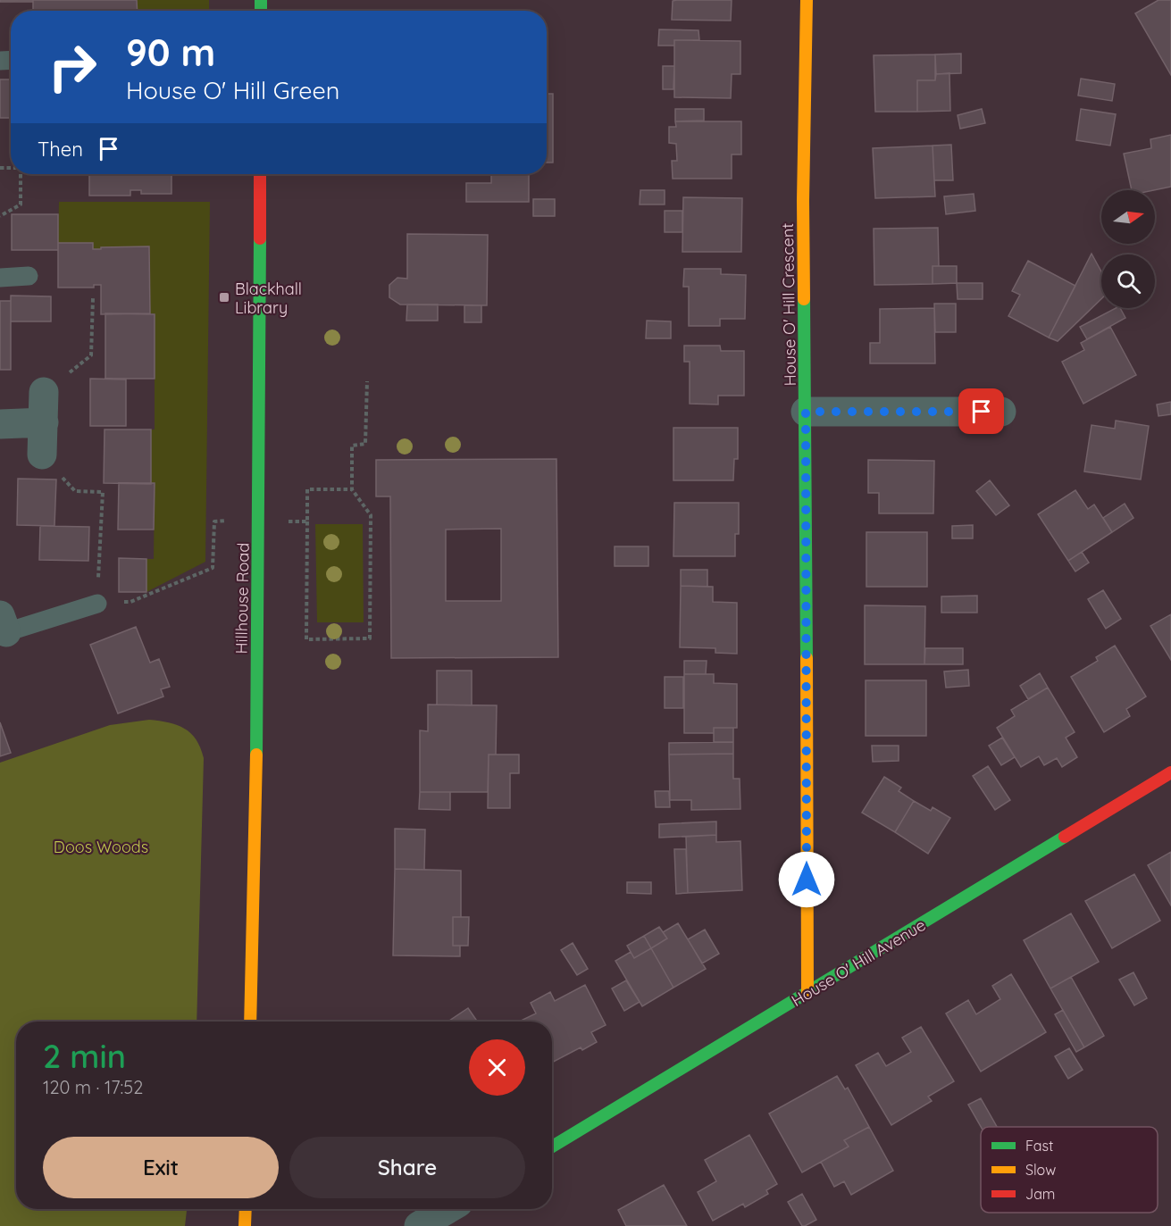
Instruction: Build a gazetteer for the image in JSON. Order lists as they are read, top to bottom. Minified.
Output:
{"streets":{"street":["House O' Hill Crescent","Hillhouse Road","House O' Hill Avenue"]},"crossings":[["House O' Hill Crescent","House O' Hill Avenue"]],"parks":["Doos Woods"],"places":{"transit":["Blackhall Library"]},"legend":["Fast","Slow","Jam"],"north":"right","page":{"turn":["90 m","House O' Hill Green"],"then":"Then","heading":["2 min","120 m · 17:52"],"buttons":["Exit","Share"]}}
